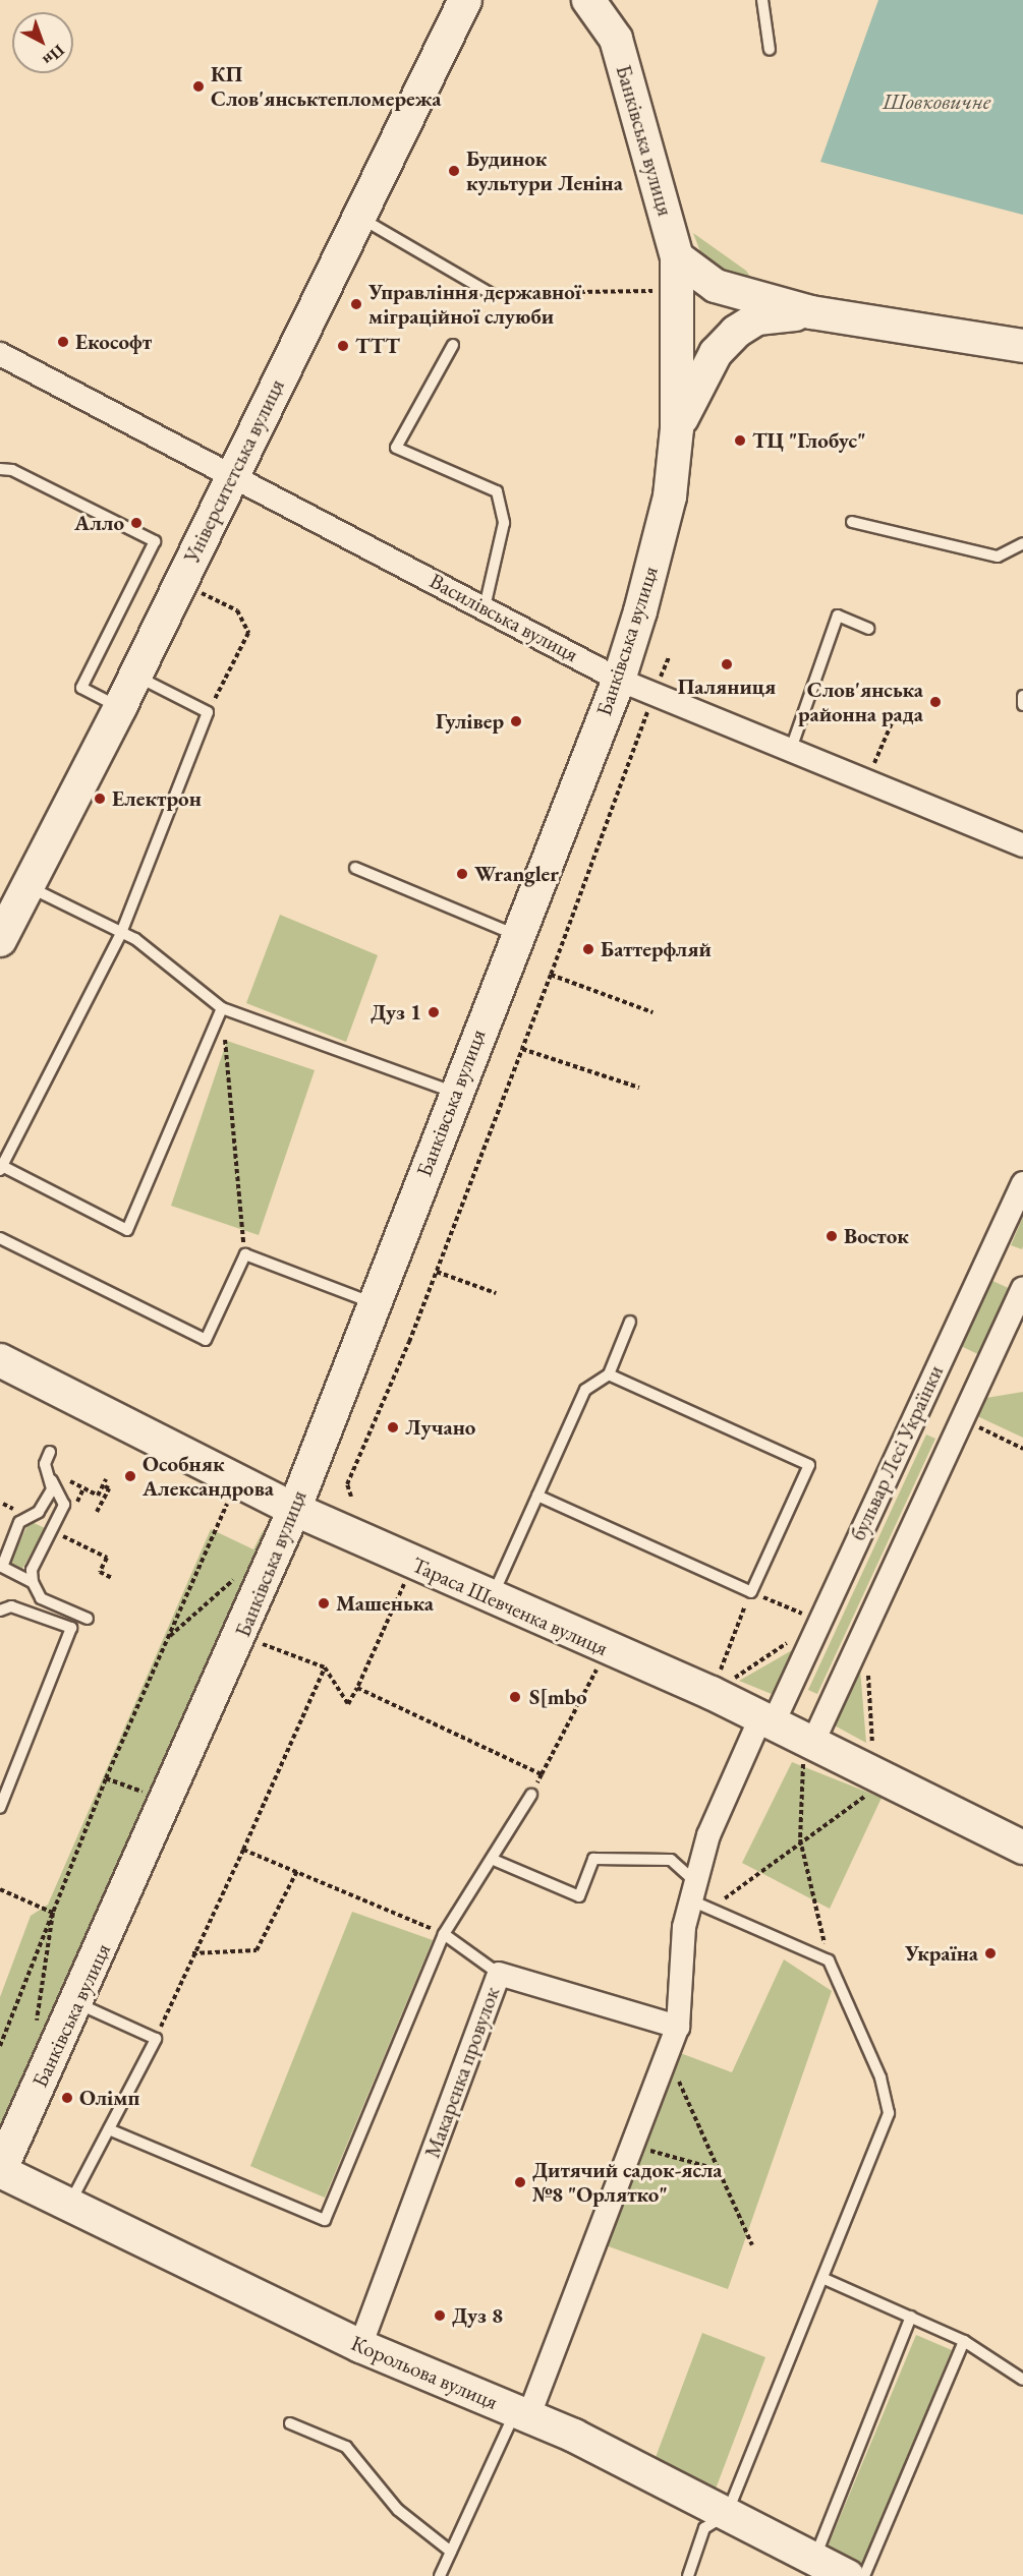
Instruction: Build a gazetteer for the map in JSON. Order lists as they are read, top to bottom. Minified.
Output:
{"streets":{"street":["Банківська вулиця","Університетська вулиця","Василівська вулиця","бульвар Лесі Українки","Тараса Шевченка вулиця","Макаренка провулок","Корольова вулиця"]},"crossings":[["Банківська вулиця","Василівська вулиця"],["Банківська вулиця","Тараса Шевченка вулиця"],["Банківська вулиця","Корольова вулиця"],["Університетська вулиця","Василівська вулиця"],["бульвар Лесі Українки","Тараса Шевченка вулиця"],["Макаренка провулок","Корольова вулиця"]],"water":["Шовковичне"],"places":["КП Слов'янськтепломережа","Будинок культури Леніна","Управління державної міграційної слуюби","Екософт","ТТТ","ТЦ \"Глобус\"","Алло","Паляниця","Слов'янська районна рада","Гулівер","Електрон","Wrangler","Баттерфляй","Дуз 1","Восток","Лучано","Особняк Александрова","Машенька","S[mbo","Україна","Олімп","Дитячий садок-ясла №8 \"Орлятко\"","Дуз 8"],"north":"bottom right"}
